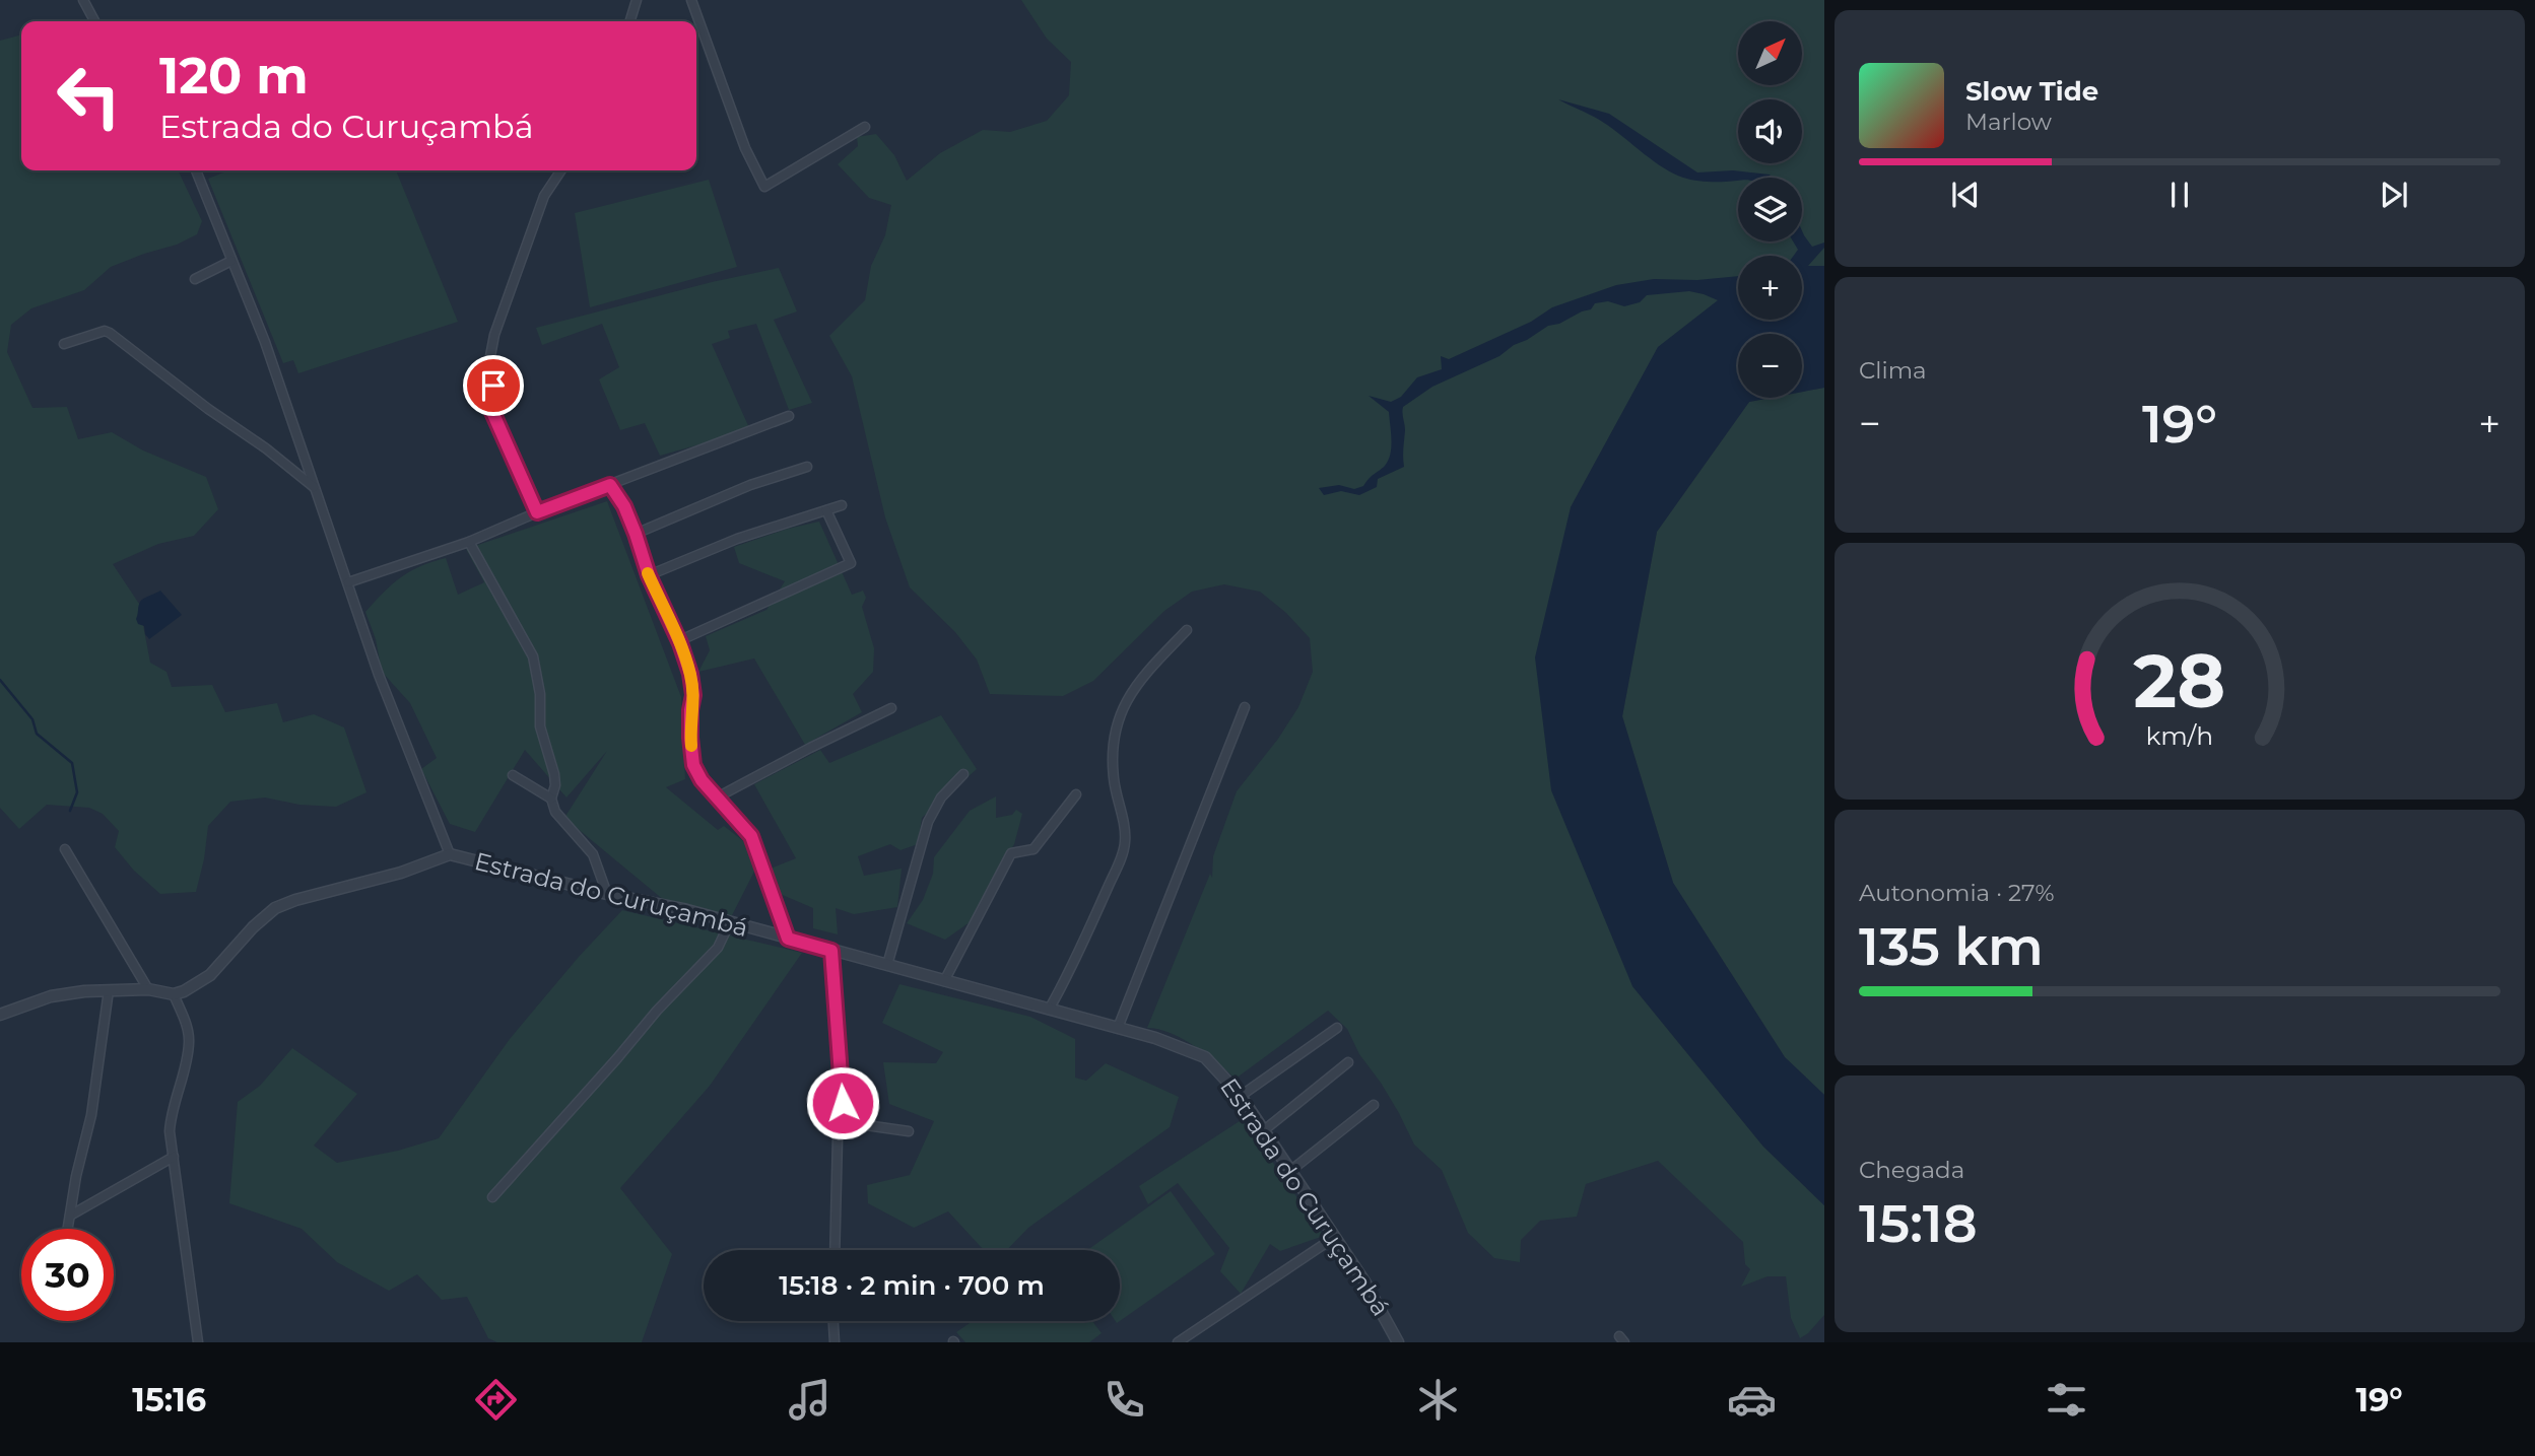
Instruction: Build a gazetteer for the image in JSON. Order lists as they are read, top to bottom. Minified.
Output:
{"streets":{"street":["Estrada do Curuçambá"]},"north":"top right","page":{"map_buttons":["+","−"],"turn":["120 m","Estrada do Curuçambá"],"song":["Slow Tide","Marlow"],"tile":["Clima",["Autonomia · 27%","135 km"],["Chegada","15:18"]],"heat":["−","19°","+"],"limit":"30","trip":"15:18 · 2 min · 700 m","tabs":["15:16","19°"],"gauge":["28","km/h"]}}
